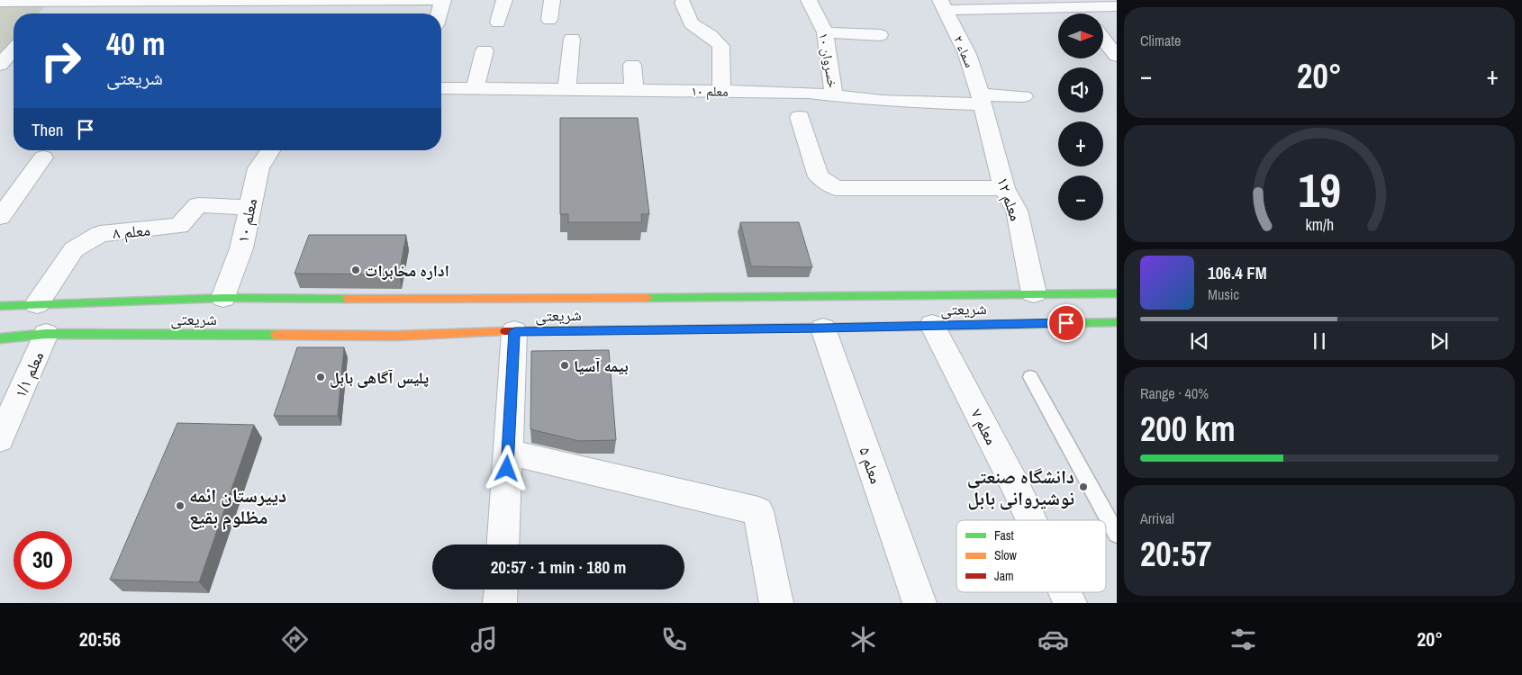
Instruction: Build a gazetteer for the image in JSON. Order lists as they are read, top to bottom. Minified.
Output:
{"streets":{"main road":["شریعتی"],"street":["سماء ۲","خسروان ۱۰","معلم ۱۰","معلم ۱۲","معلم ۸","معلم ۱/۱","معلم ۷","معلم ۵"]},"crossings":[["سماء ۲","معلم ۱۰"],["سماء ۲","معلم ۱۲"],["خسروان ۱۰","معلم ۱۰"],["معلم ۱۰","معلم ۱۲"],["معلم ۱۰","معلم ۸"],["معلم ۱۰","شریعتی"],["معلم ۱۲","شریعتی"],["معلم ۸","شریعتی"],["شریعتی","معلم ۱/۱"],["شریعتی","معلم ۷"],["شریعتی","معلم ۵"]],"places":["اداره مخابرات","بیمه آسیا","پلیس آگاهی بابل","دانشگاه صنعتی نوشیروانی بابل","دییرستان ائمه مظلوم بقیع"],"legend":["Fast","Slow","Jam"],"north":"right","page":{"tile":["Climate",["Range · 40%","200 km"],["Arrival","20:57"]],"map_buttons":["+","−"],"turn":["40 m","شریعتی"],"heat":["−","20°","+"],"then":"Then","song":["106.4 FM","Music"],"limit":"30","trip":"20:57 · 1 min · 180 m","tabs":["20:56","20°"],"gauge":["19","km/h"]}}
